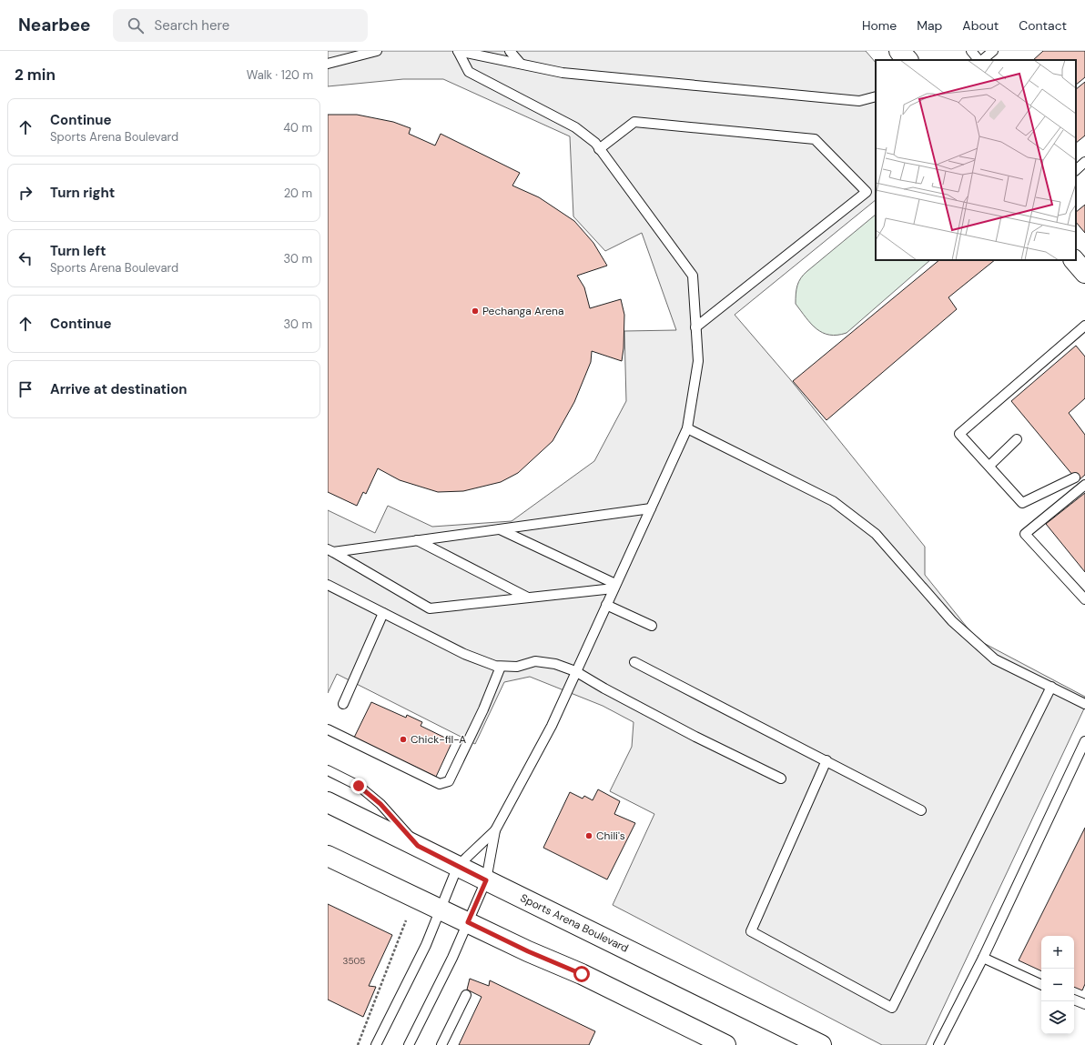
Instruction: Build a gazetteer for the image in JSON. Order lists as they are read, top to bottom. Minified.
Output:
{"streets":{"main road":["Sports Arena Boulevard"]},"places":["Pechanga Arena","Chick-fil-A","Chili's"],"house_numbers":["3505"],"page":{"header":"Nearbee","search":"Search here","nav":["Home","Map","About","Contact"],"heading":["2 min","Walk · 120 m"],"list":[["Continue","Sports Arena Boulevard","40 m"],["Turn right","20 m"],["Turn left","Sports Arena Boulevard","30 m"],["Continue","30 m"],"Arrive at destination"],"map_buttons":["+","−"]}}
